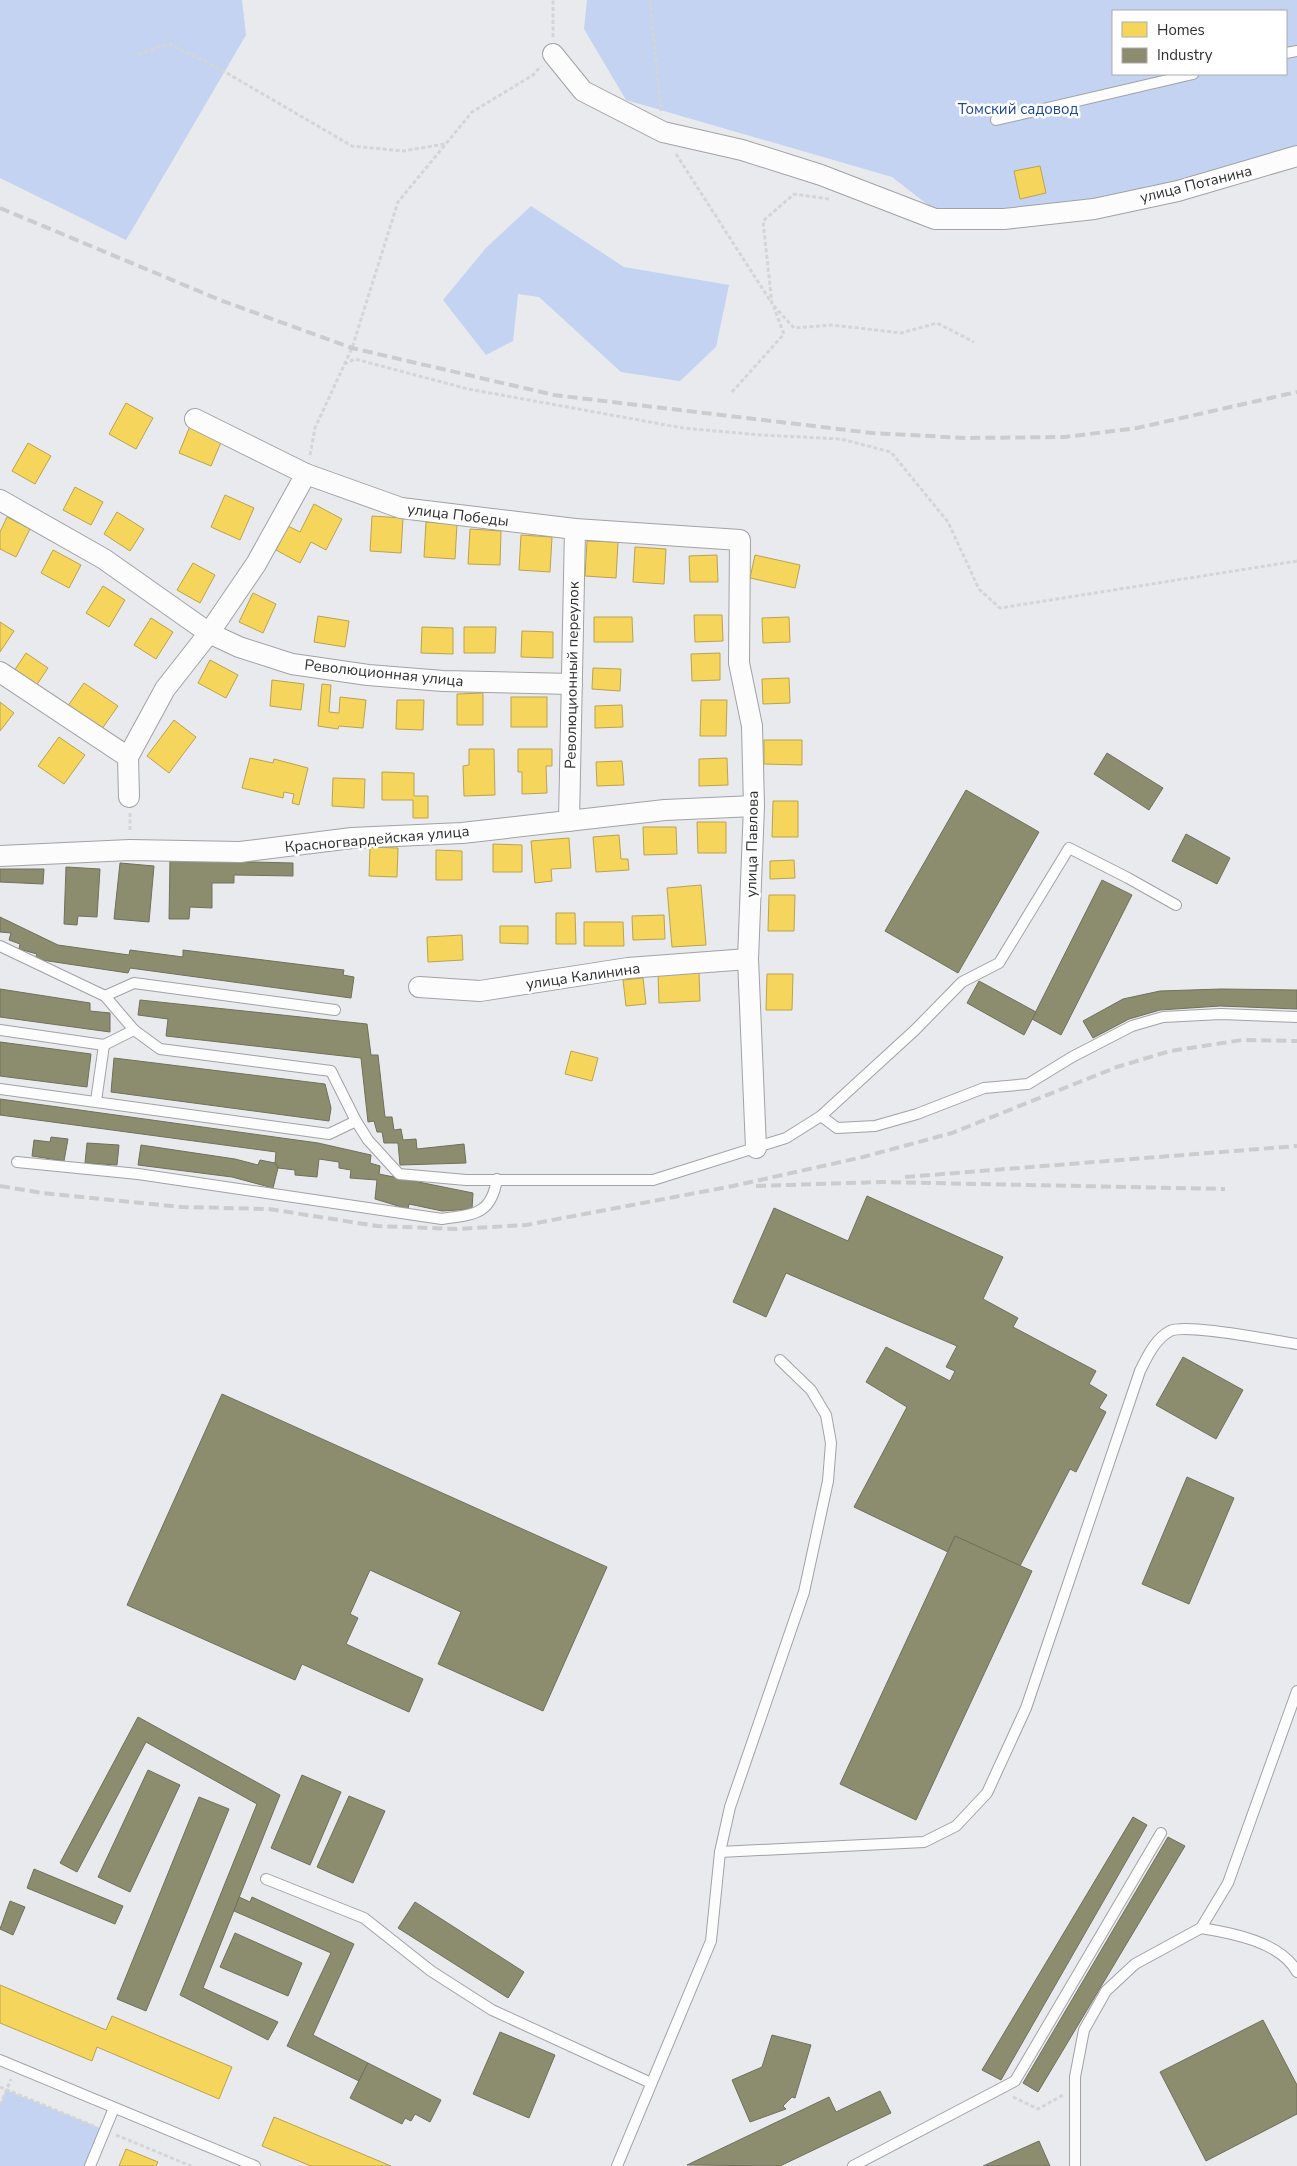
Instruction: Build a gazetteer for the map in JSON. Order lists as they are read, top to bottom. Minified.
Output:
{"streets":{"street":["улица Потанина","улица Победы","Революционная улица","Революционный переулок","Красногвардейская улица","улица Павлова","улица Калинина"]},"crossings":[["улица Победы","Революционный переулок"],["улица Победы","улица Павлова"],["Революционная улица","Революционный переулок"],["Революционный переулок","Красногвардейская улица"],["Красногвардейская улица","улица Павлова"],["улица Павлова","улица Калинина"]],"parks":["Томский садовод"],"legend":["Homes","Industry"]}
